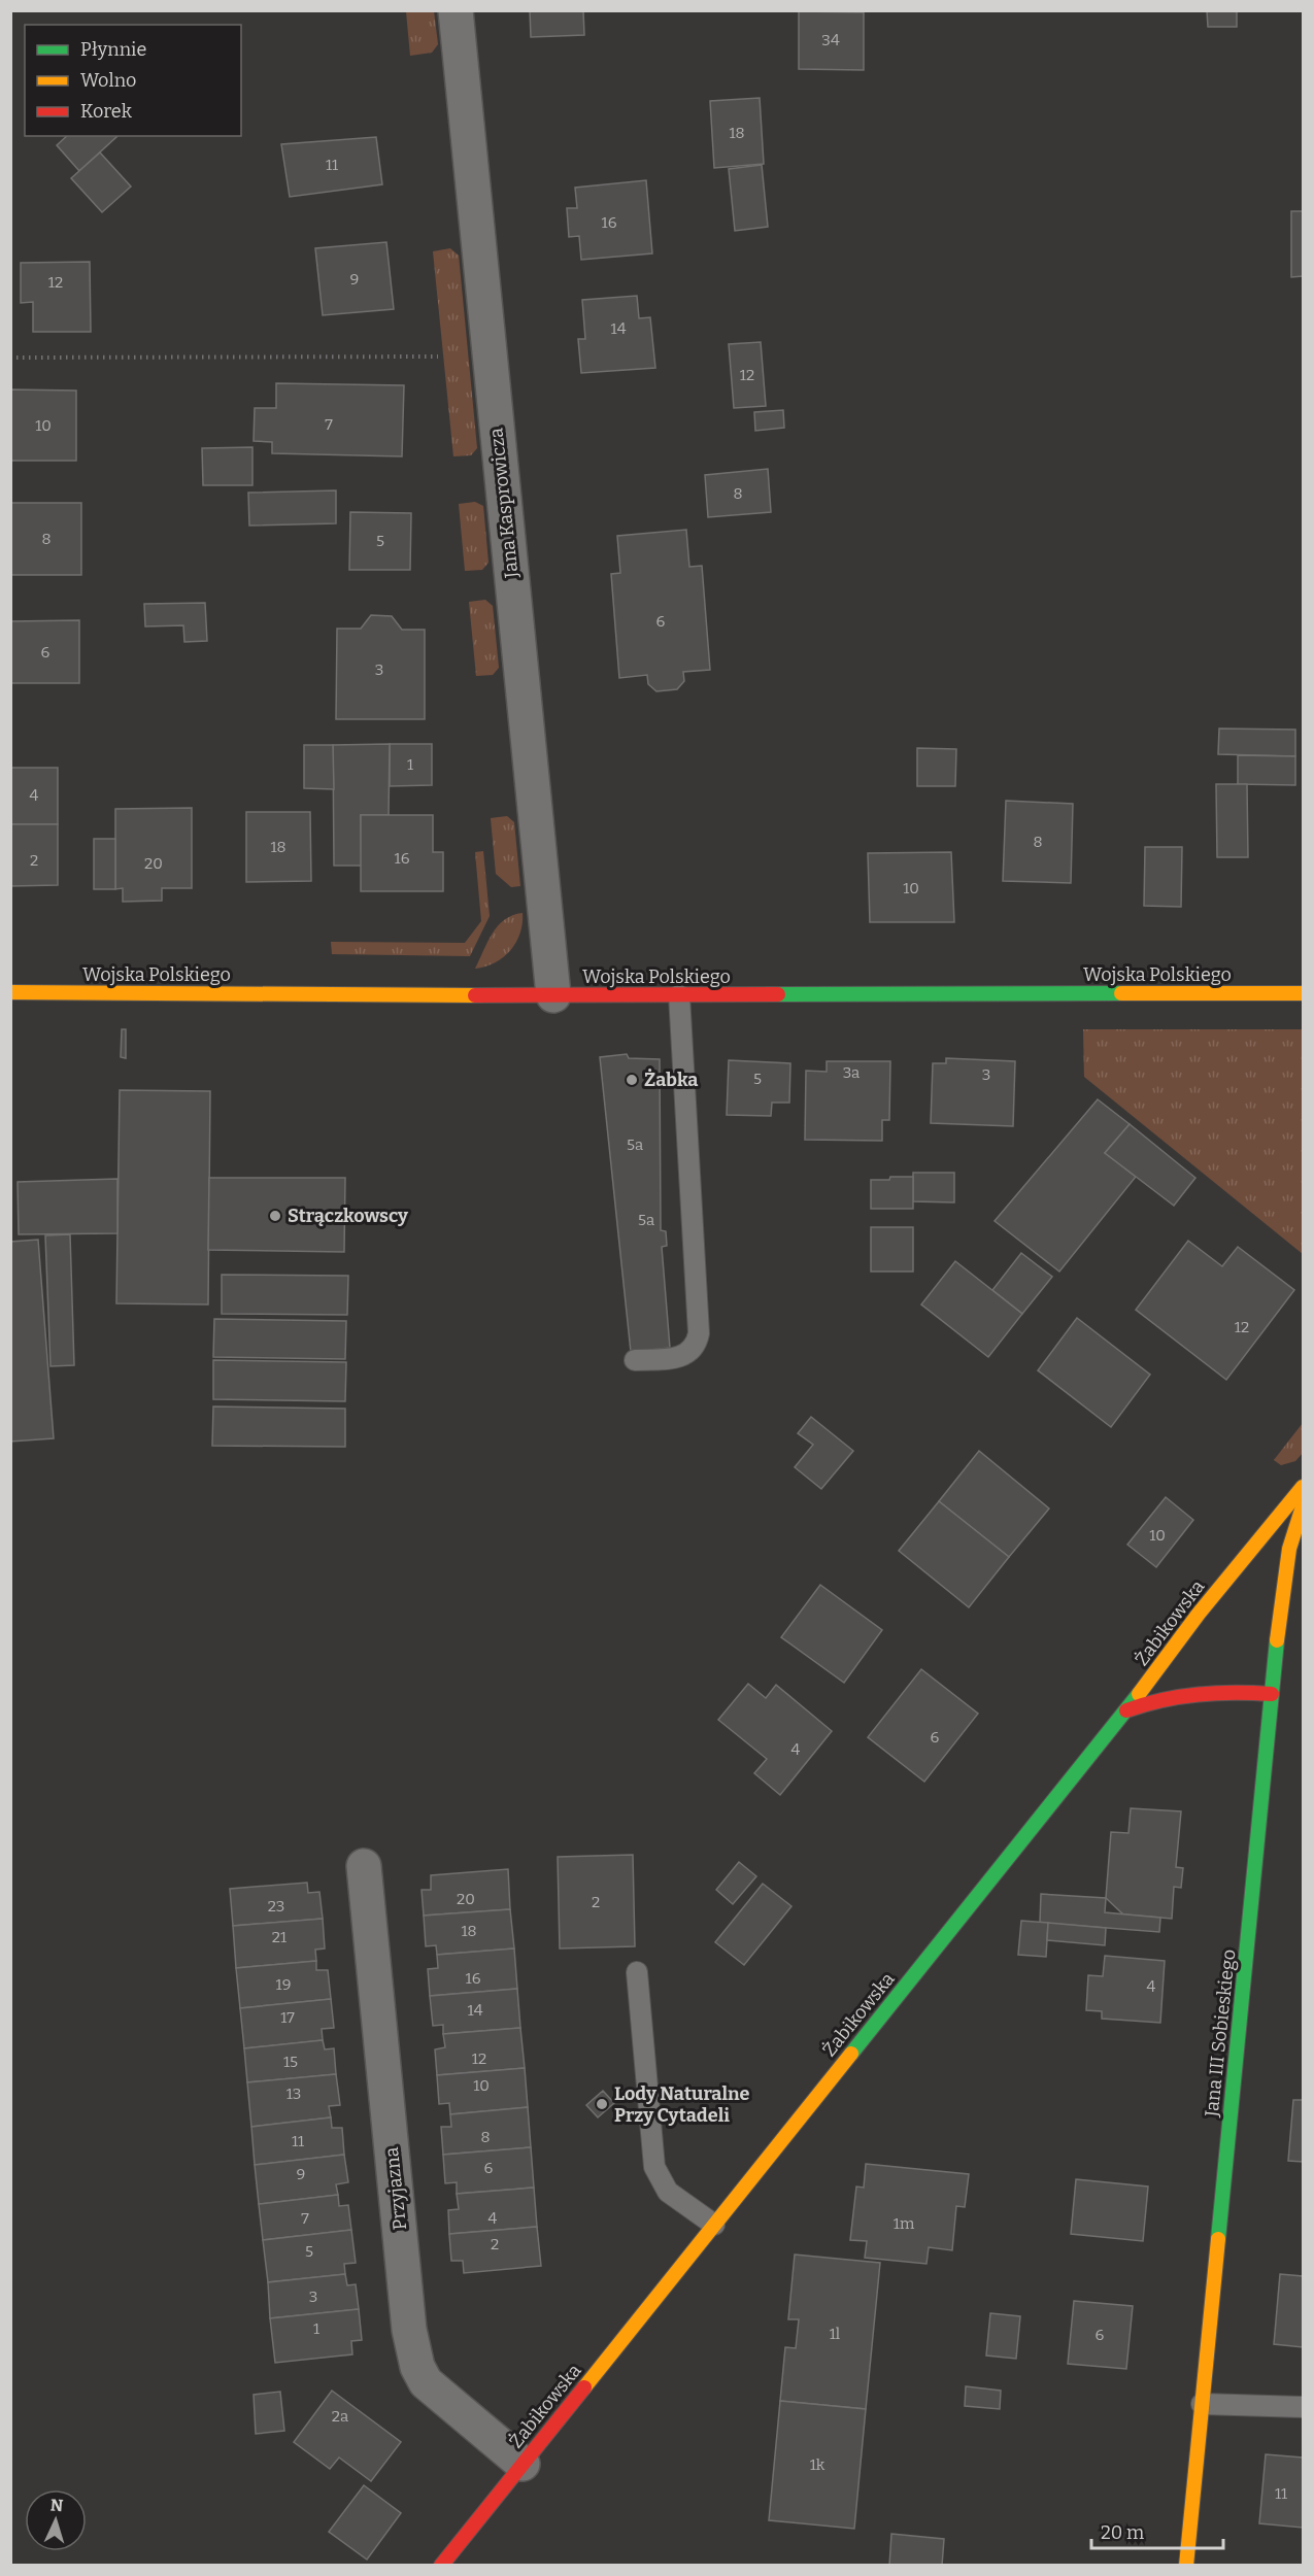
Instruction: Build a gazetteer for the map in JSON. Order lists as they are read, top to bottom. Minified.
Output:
{"streets":{"street":["Jana Kasprowicza","Wojska Polskiego","Żabikowska","Jana III Sobieskiego","Przyjazna"]},"crossings":[["Jana Kasprowicza","Wojska Polskiego"],["Żabikowska","Przyjazna"]],"places":["Żabka","Strączkowscy","Lody Naturalne Przy Cytadeli"],"house_numbers":["34","18","11","16","9","12","14","12","7","10","8","8","5","6","6","3","1","4","8","18","16","2","20","10","3a","3","5","5a","5a","12","10","6","4","20","2","23","18","21","16","19","4","14","17","12","15","10","13","8","11","6","9","7","4","1m","2","5","3","1","1l","6","2a","1k","11"],"legend":["Płynnie","Wolno","Korek"],"scale_bar":"20 m","north":"top"}
